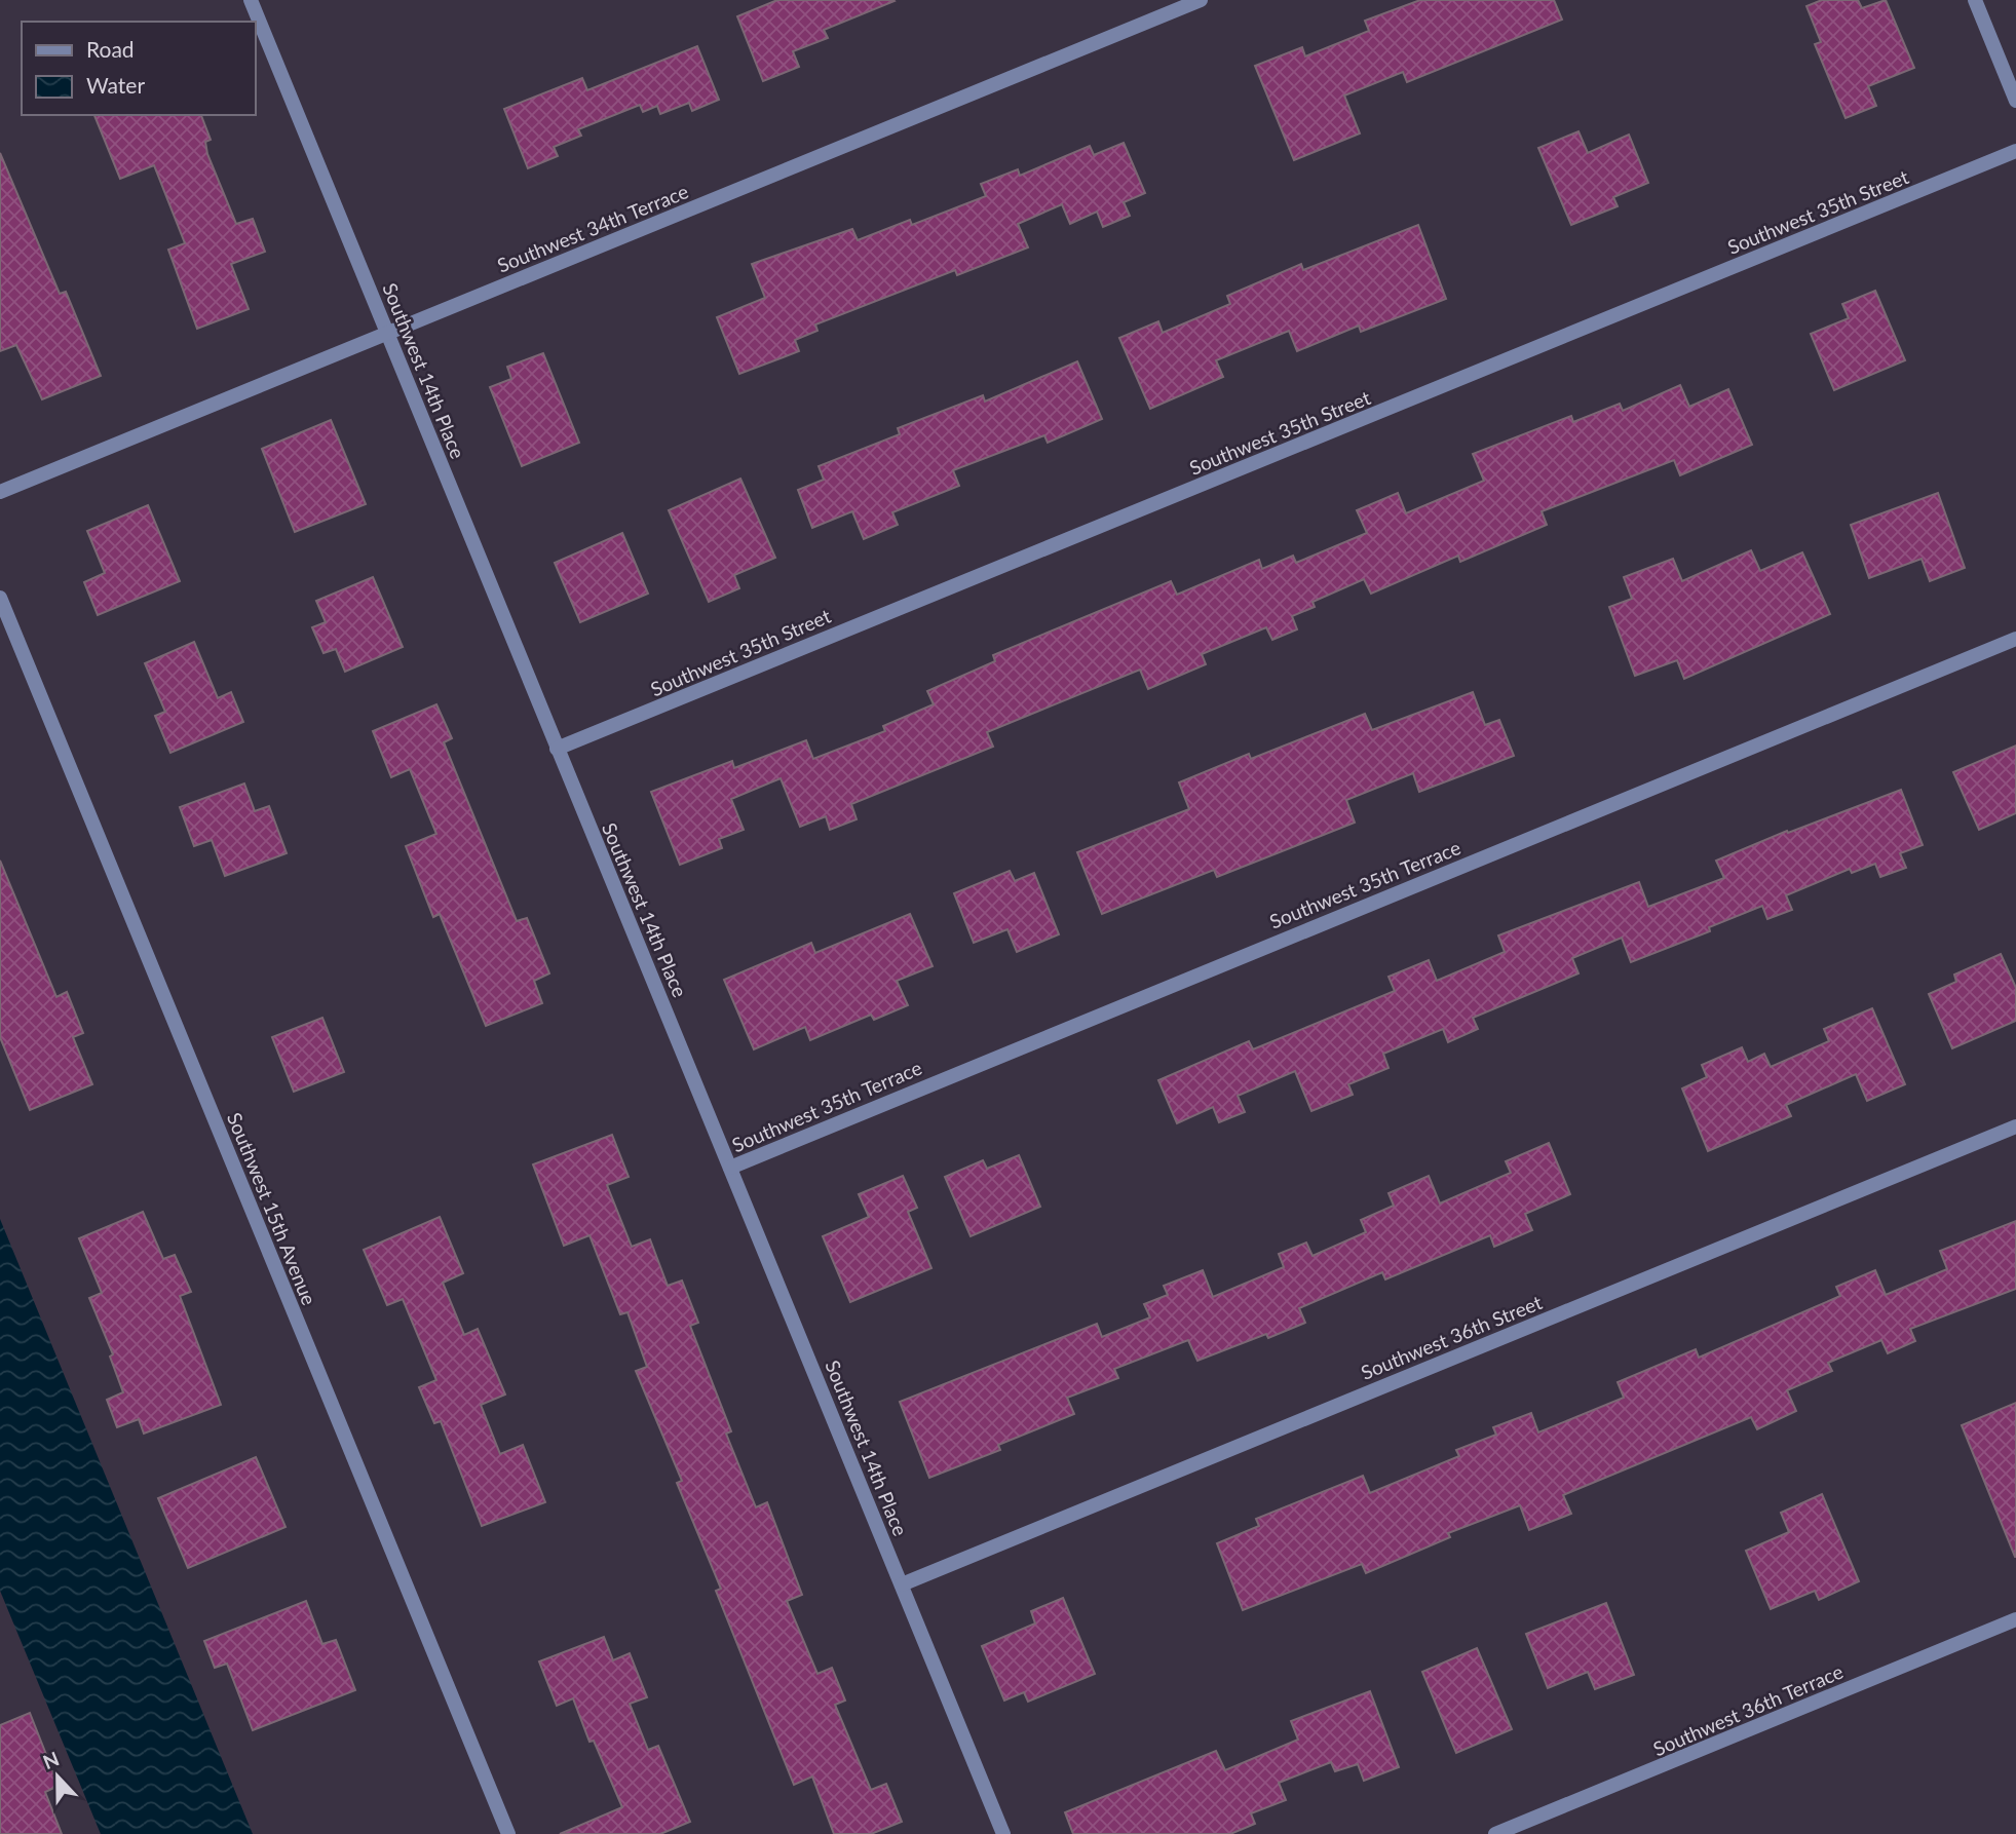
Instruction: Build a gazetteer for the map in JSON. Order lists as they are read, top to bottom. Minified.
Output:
{"streets":{"street":["Southwest 35th Street","Southwest 34th Terrace","Southwest 14th Place","Southwest 35th Terrace","Southwest 15th Avenue","Southwest 36th Street","Southwest 36th Terrace"]},"crossings":[["Southwest 35th Street","Southwest 14th Place"],["Southwest 34th Terrace","Southwest 14th Place"],["Southwest 14th Place","Southwest 35th Terrace"],["Southwest 14th Place","Southwest 36th Street"]],"legend":["Road","Water"],"north":"top"}
